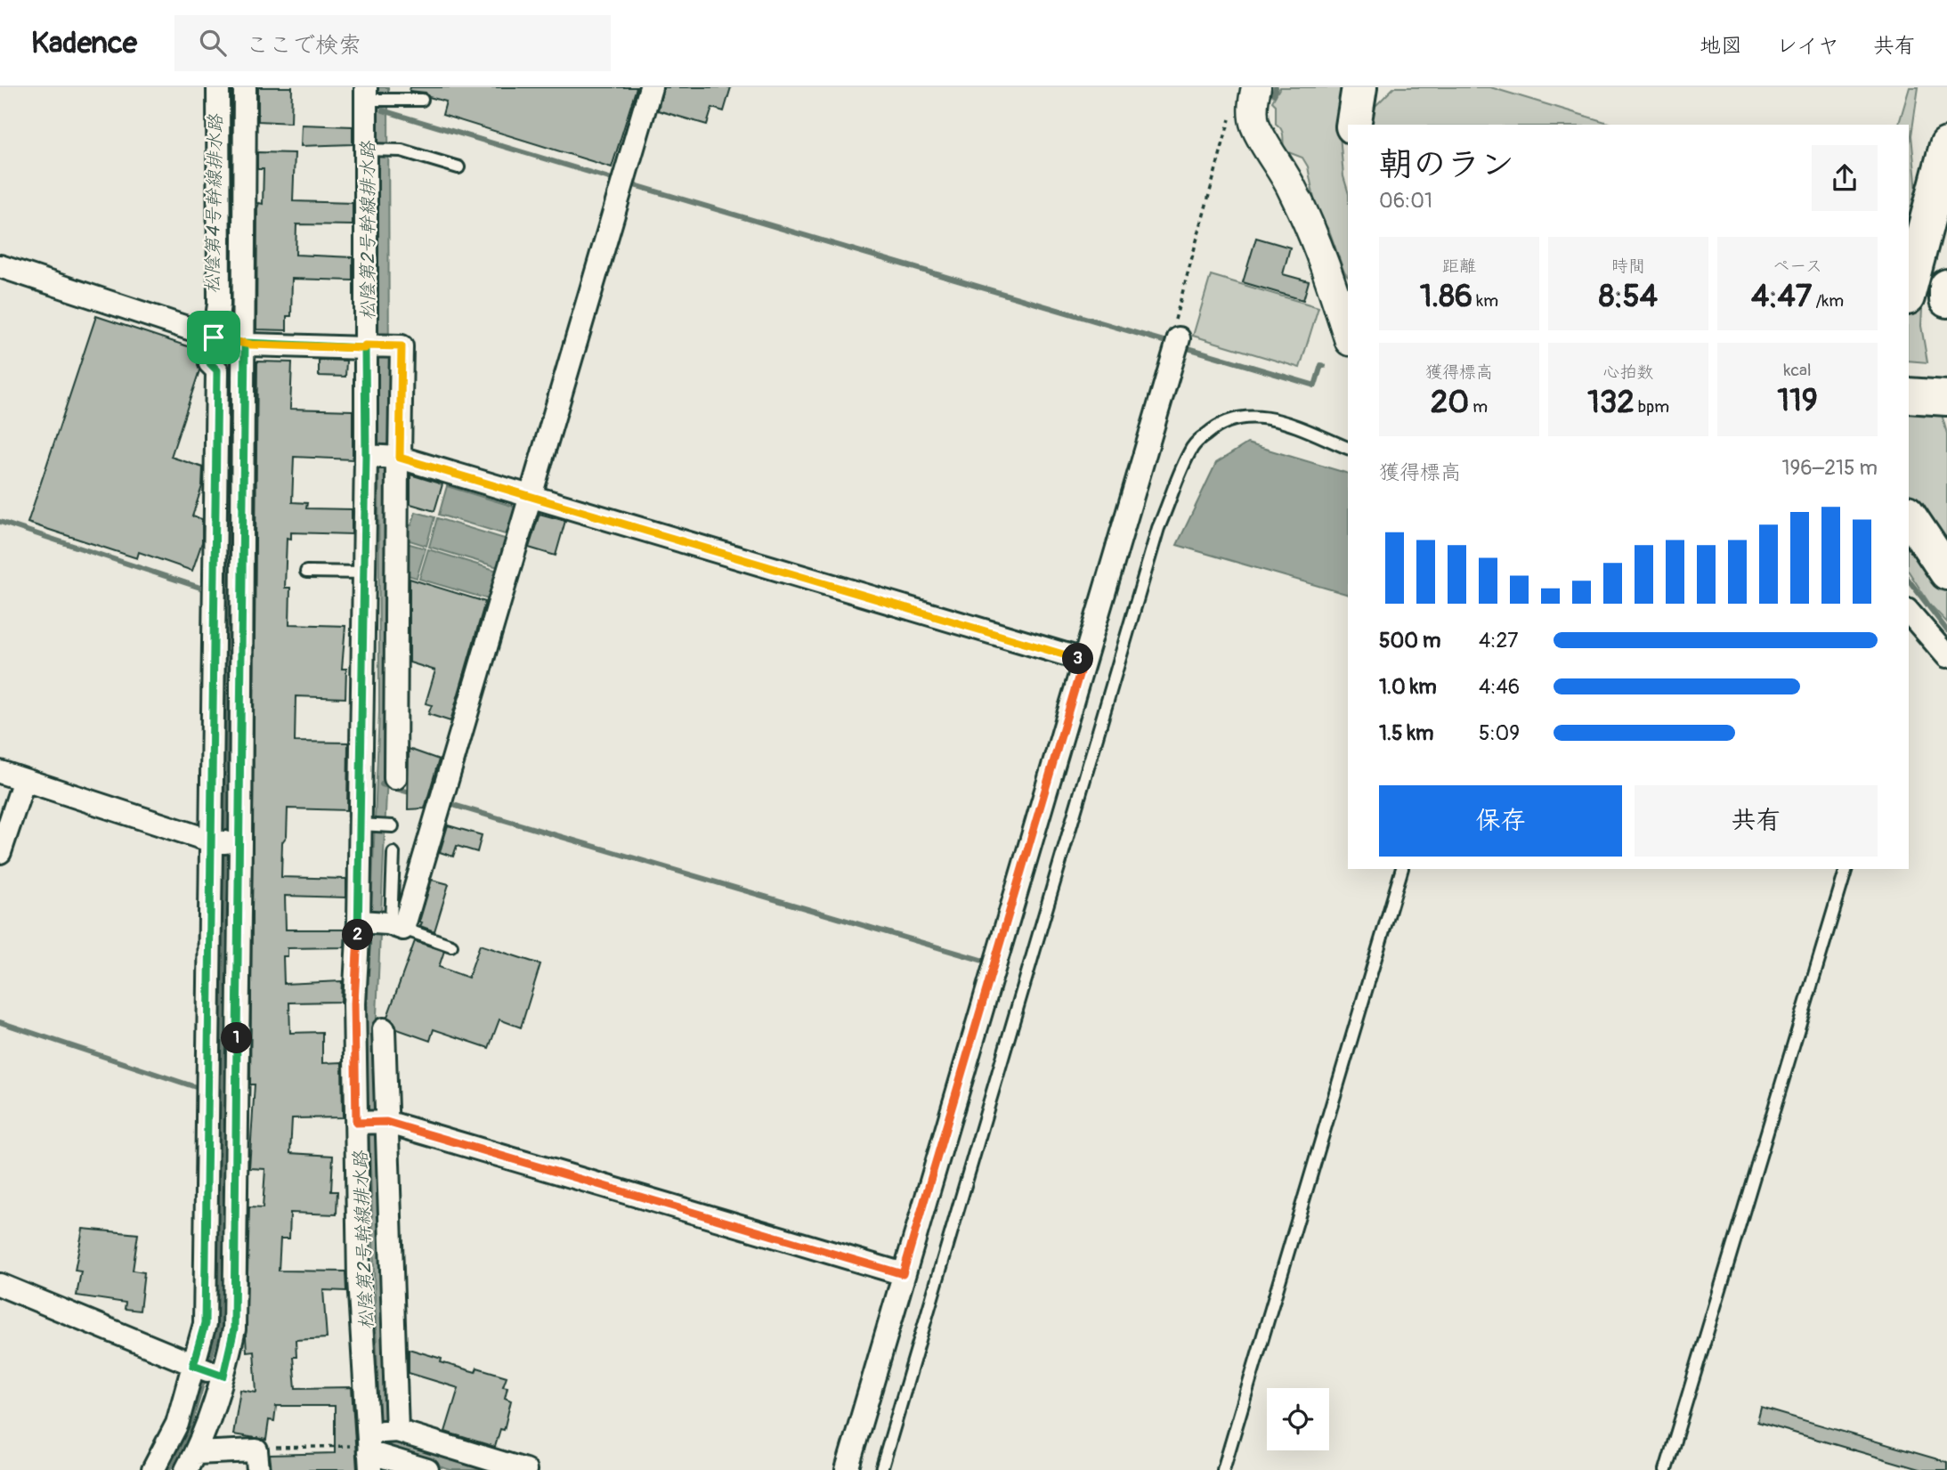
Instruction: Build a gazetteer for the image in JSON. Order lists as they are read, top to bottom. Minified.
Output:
{"water":["松陰第4号幹線排水路","松陰第2号幹線排水路"],"page":{"header":"Kadence","search":"ここで検索","nav":["地図","レイヤ","共有"],"heading":["朝のラン","06:01"],"stats":[["距離","1.86 km"],["時間","8:54"],["ペース","4:47 /km"],["獲得標高","20 m"],["心拍数","132 bpm"],["kcal","119"]],"chart":["獲得標高","196–215 m"],"list":[{"name":"500 m","note":"4:27"},{"name":"1.0 km","note":"4:46"},{"name":"1.5 km","note":"5:09"}],"pins":["3","2","1"],"buttons":["保存","共有"]}}
